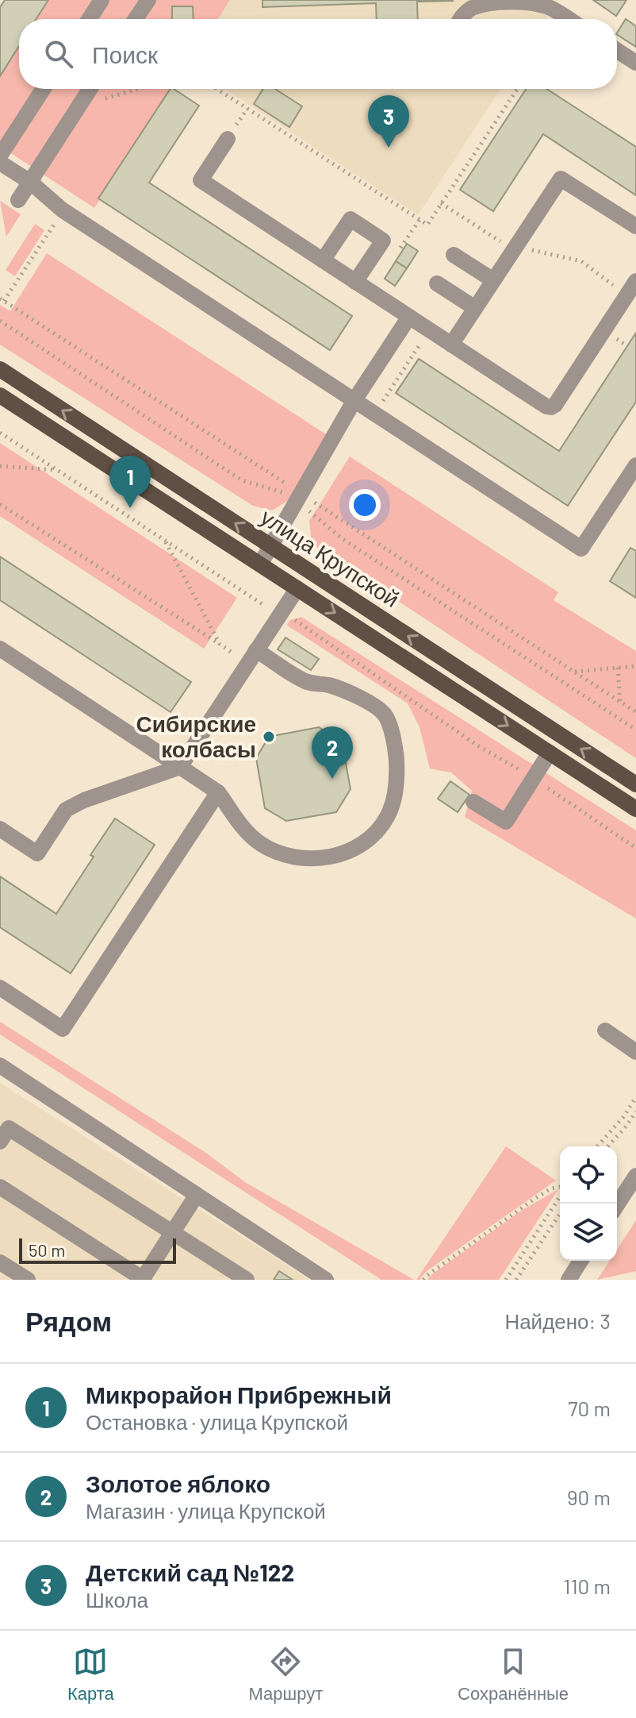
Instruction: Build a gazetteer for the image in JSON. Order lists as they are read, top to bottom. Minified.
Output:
{"streets":{"main road":["улица Крупской"]},"places":["Сибирские колбасы"],"scale_bar":"50 m","page":{"search":"Поиск","pins":["3","1","2"],"scale":"50 m","heading":["Рядом","Найдено: 3"],"list":[{"mark":"1","name":"Микрорайон Прибрежный","note":"Остановка · улица Крупской","value":"70 m"},{"mark":"2","name":"Золотое яблоко","note":"Магазин · улица Крупской","value":"90 m"},{"mark":"3","name":"Детский сад №122","note":"Школа","value":"110 m"}],"nav":["Карта","Маршрут","Сохранённые"]}}
